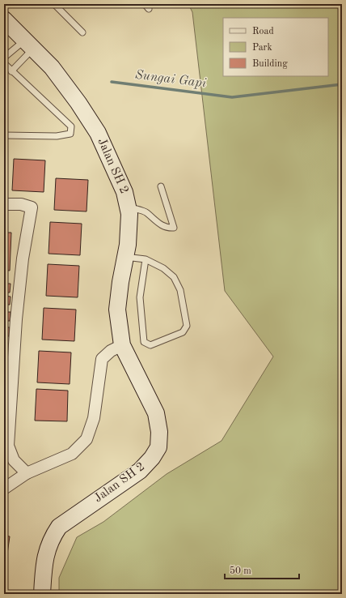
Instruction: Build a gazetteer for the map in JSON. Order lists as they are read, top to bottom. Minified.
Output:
{"streets":{"street":["Jalan SH 2"]},"water":["Sungai Gapi"],"legend":["Road","Park","Building"],"scale_bar":"50 m"}
